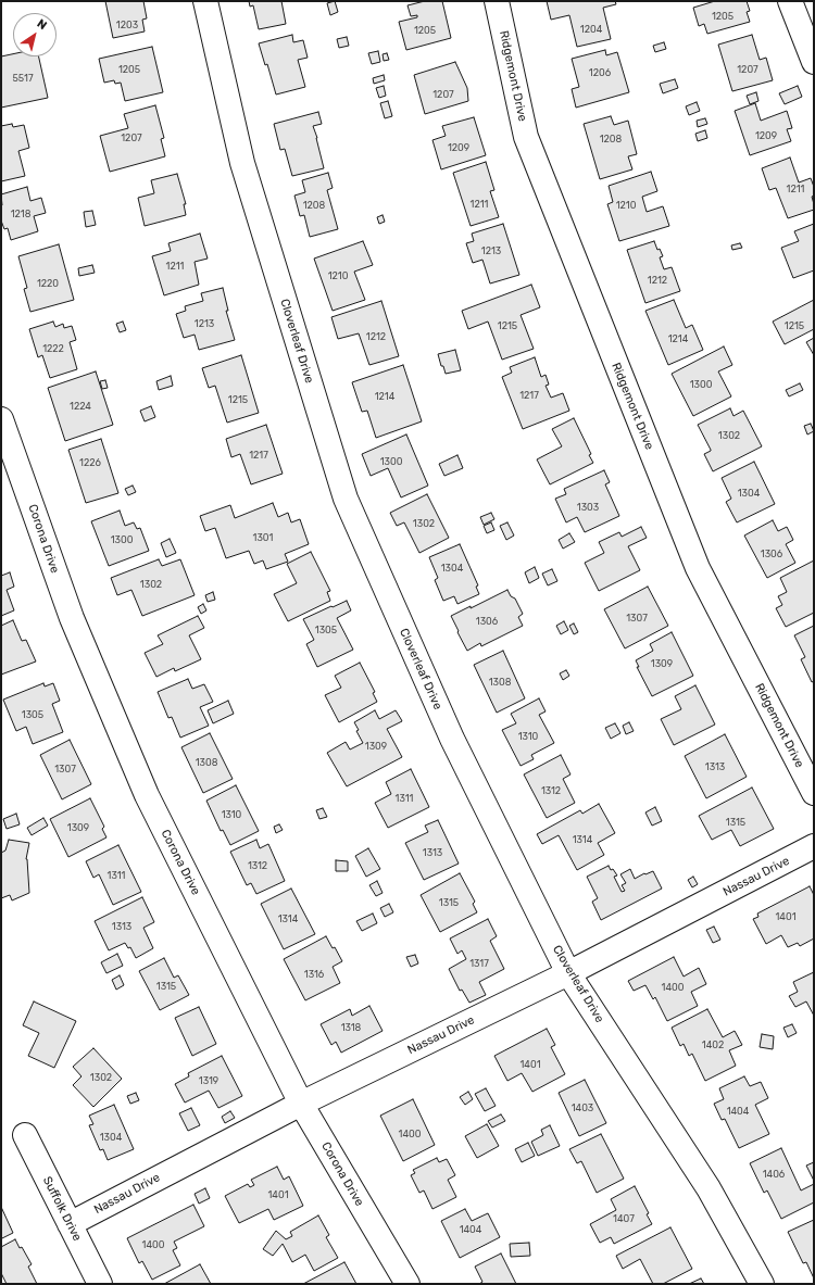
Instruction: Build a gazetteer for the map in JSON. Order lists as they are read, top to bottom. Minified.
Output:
{"streets":{"street":["Ridgemont Drive","Cloverleaf Drive","Corona Drive","Nassau Drive","Suffolk Drive"]},"crossings":[["Cloverleaf Drive","Nassau Drive"],["Corona Drive","Nassau Drive"],["Nassau Drive","Suffolk Drive"]],"house_numbers":["1205","1203","1204","1205","1205","1207","1206","5517","1207","1209","1207","1208","1209","1211","1211","1208","1210","1218","1213","1211","1210","1212","1220","1213","1215","1215","1212","1214","1222","1300","1217","1214","1215","1224","1302","1217","1300","1226","1304","1303","1302","1301","1300","1306","1304","1302","1307","1306","1305","1309","1308","1305","1310","1309","1308","1313","1307","1312","1311","1310","1315","1309","1314","1313","1312","1311","1315","1401","1314","1313","1317","1316","1315","1400","1318","1402","1401","1302","1319","1403","1404","1400","1304","1406","1401","1407","1404","1400"],"north":"top right"}
